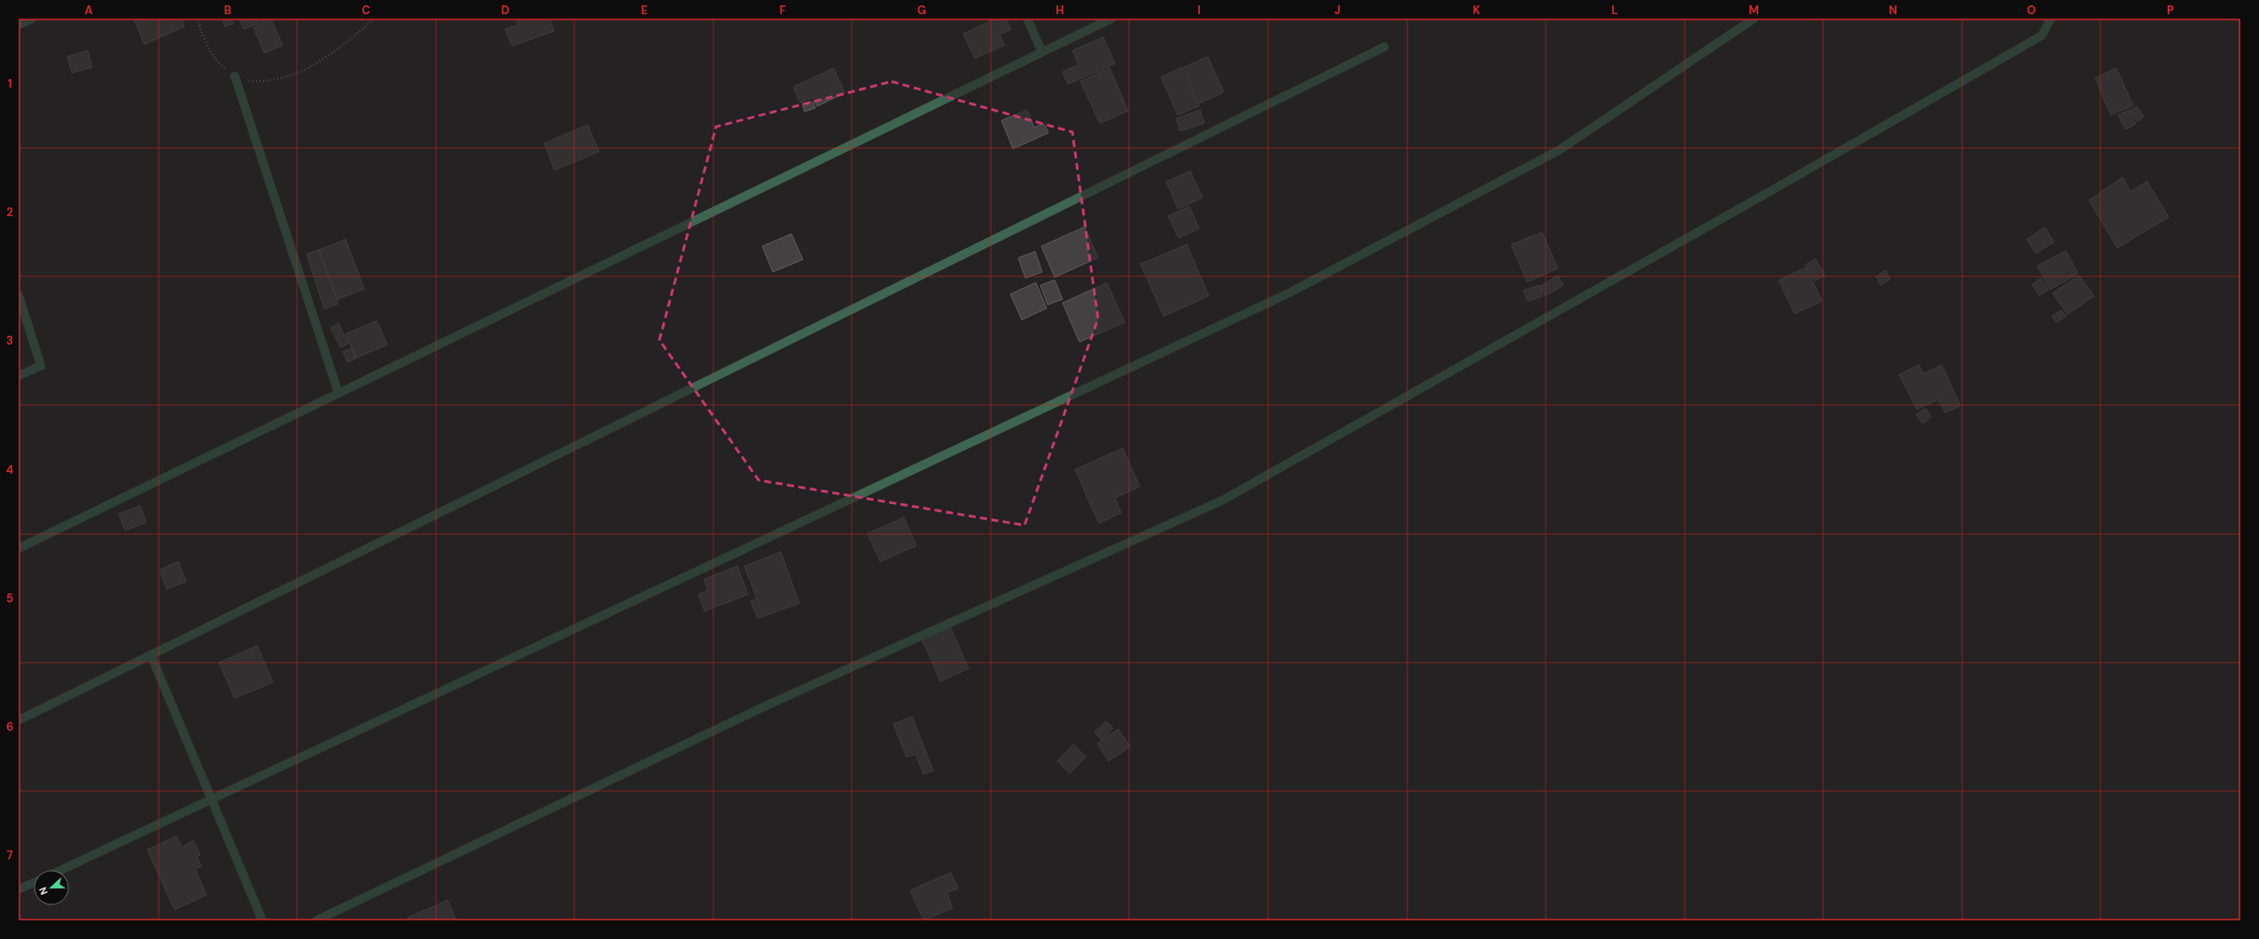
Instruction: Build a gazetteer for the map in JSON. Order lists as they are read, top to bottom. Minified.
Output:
{"north":"left","grid":{"columns":["A","B","C","D","E","F","G","H","I","J","K","L","M","N","O","P"],"rows":["1","2","3","4","5","6","7"]}}
